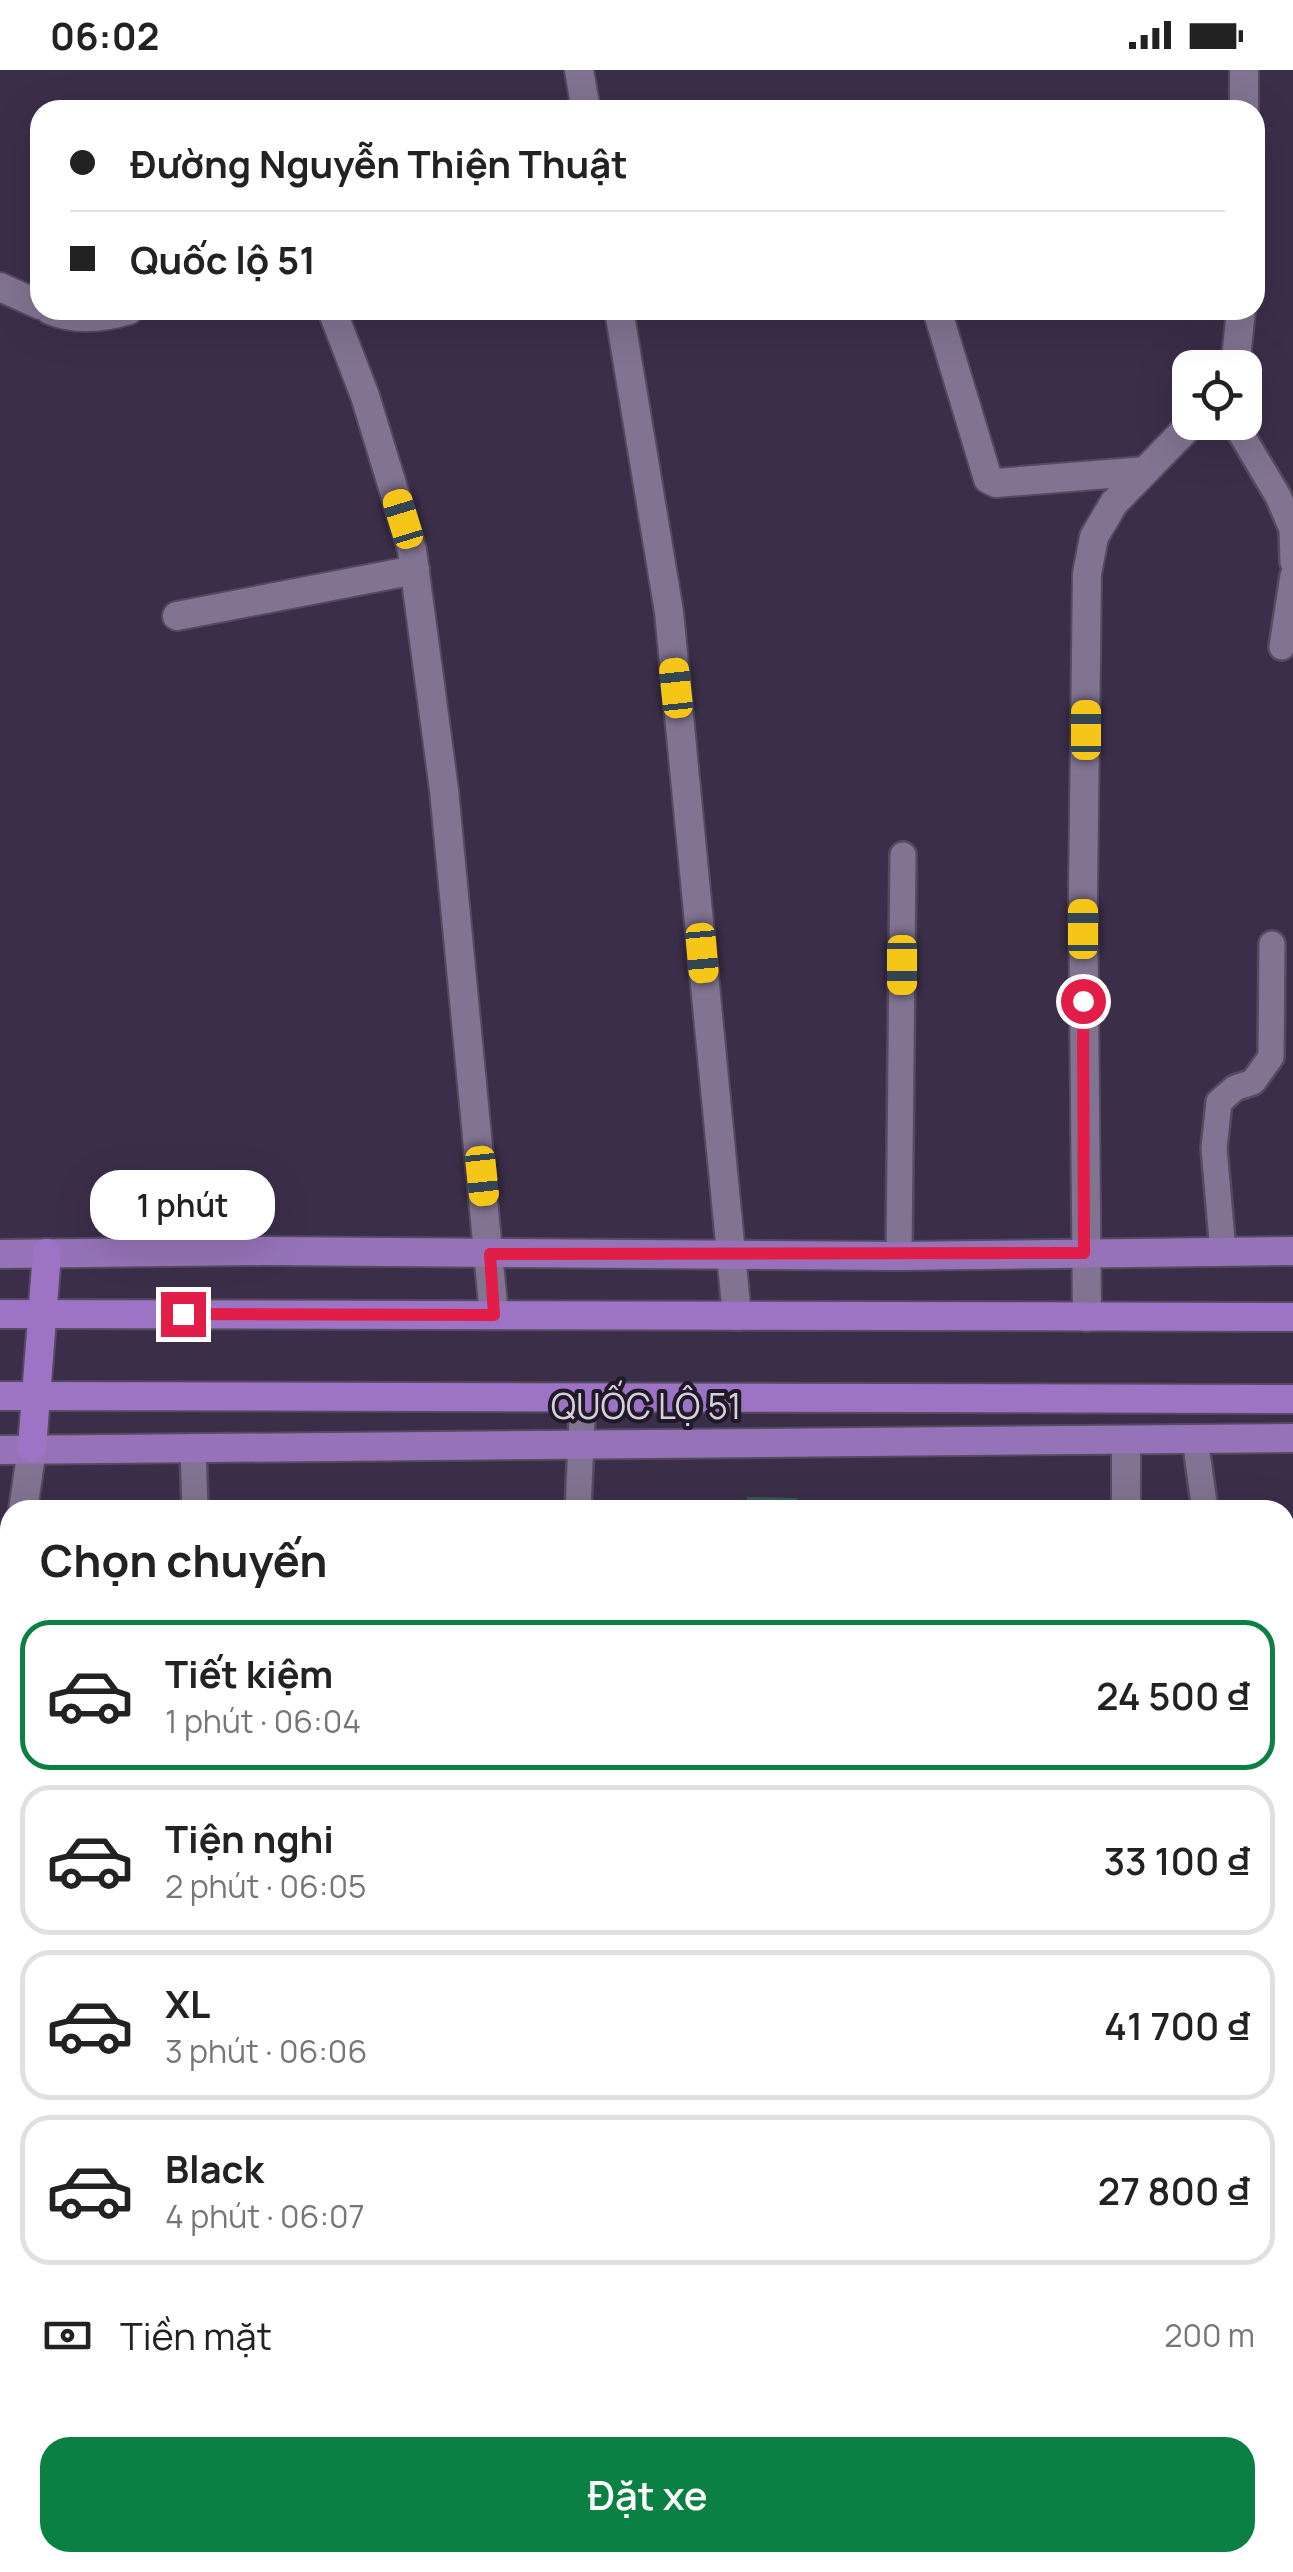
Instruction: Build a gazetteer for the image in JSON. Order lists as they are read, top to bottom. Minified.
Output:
{"streets":{"highway":["QUỐC LỘ 51"]},"page":{"status":"06:02","banner":["Đường Nguyễn Thiện Thuật","Quốc lộ 51"],"bubble":"1 phút","heading":"Chọn chuyến","list":[{"name":"Tiết kiệm","note":"1 phút · 06:04","value":"24 500 ₫"},{"name":"Tiện nghi","note":"2 phút · 06:05","value":"33 100 ₫"},{"name":"XL","note":"3 phút · 06:06","value":"41 700 ₫"},{"name":"Black","note":"4 phút · 06:07","value":"27 800 ₫"}],"pay":["Tiền mặt","200 m"],"buttons":"Đặt xe"}}
